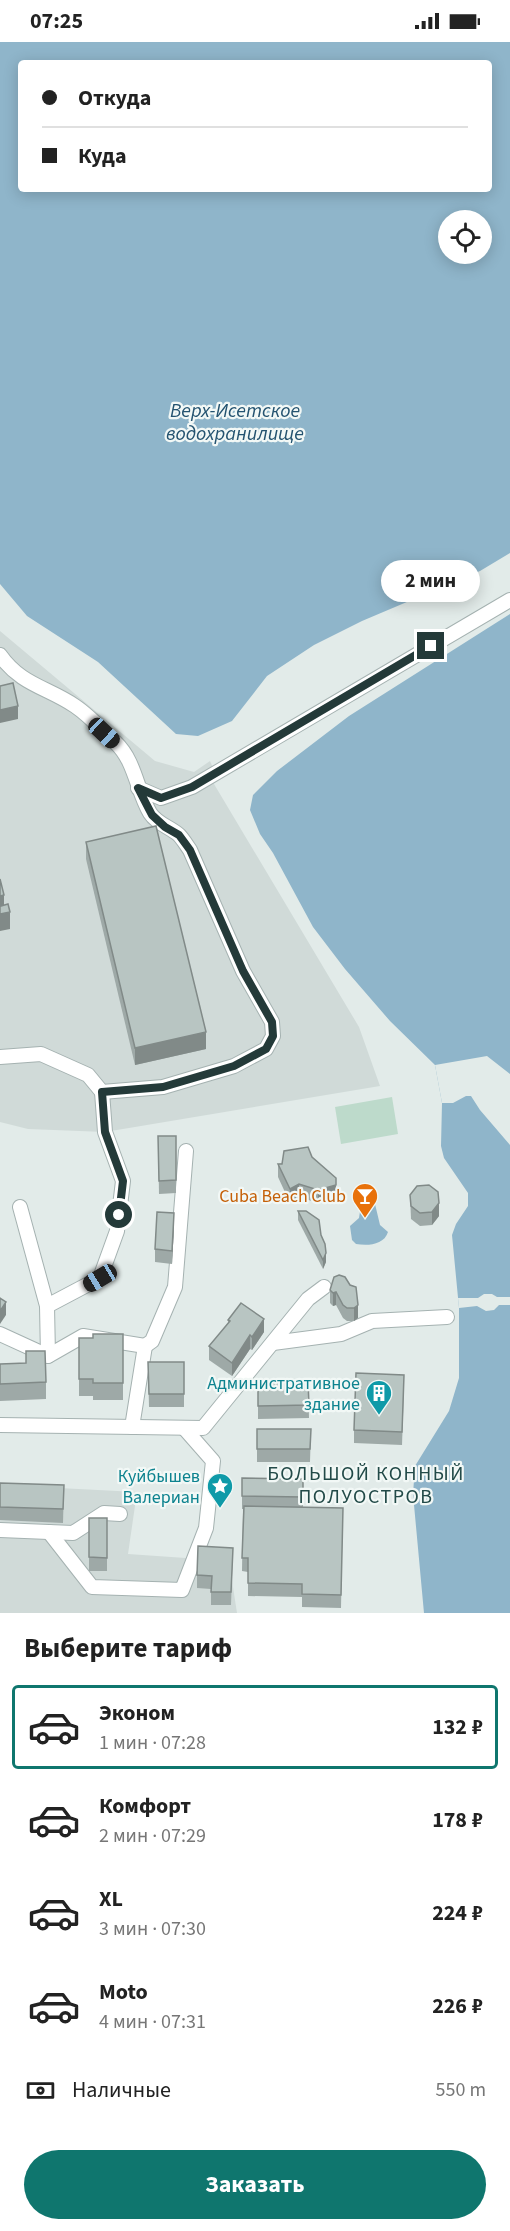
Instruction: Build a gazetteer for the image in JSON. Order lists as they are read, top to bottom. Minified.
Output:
{"districts":["БОЛЬШОЙ КОННЫЙ ПОЛУОСТРОВ"],"water":["Верх-Исетское водохранилище"],"places":{"bar":["Cuba Beach Club"],"building":["Административное здание"],"place":["Куйбышев Валериан"]},"page":{"status":"07:25","banner":["Откуда","Куда"],"bubble":"2 мин","heading":"Выберите тариф","list":[{"name":"Эконом","note":"1 мин · 07:28","value":"132 ₽"},{"name":"Комфорт","note":"2 мин · 07:29","value":"178 ₽"},{"name":"XL","note":"3 мин · 07:30","value":"224 ₽"},{"name":"Moto","note":"4 мин · 07:31","value":"226 ₽"}],"pay":["Наличные","550 m"],"buttons":"Заказать"}}
